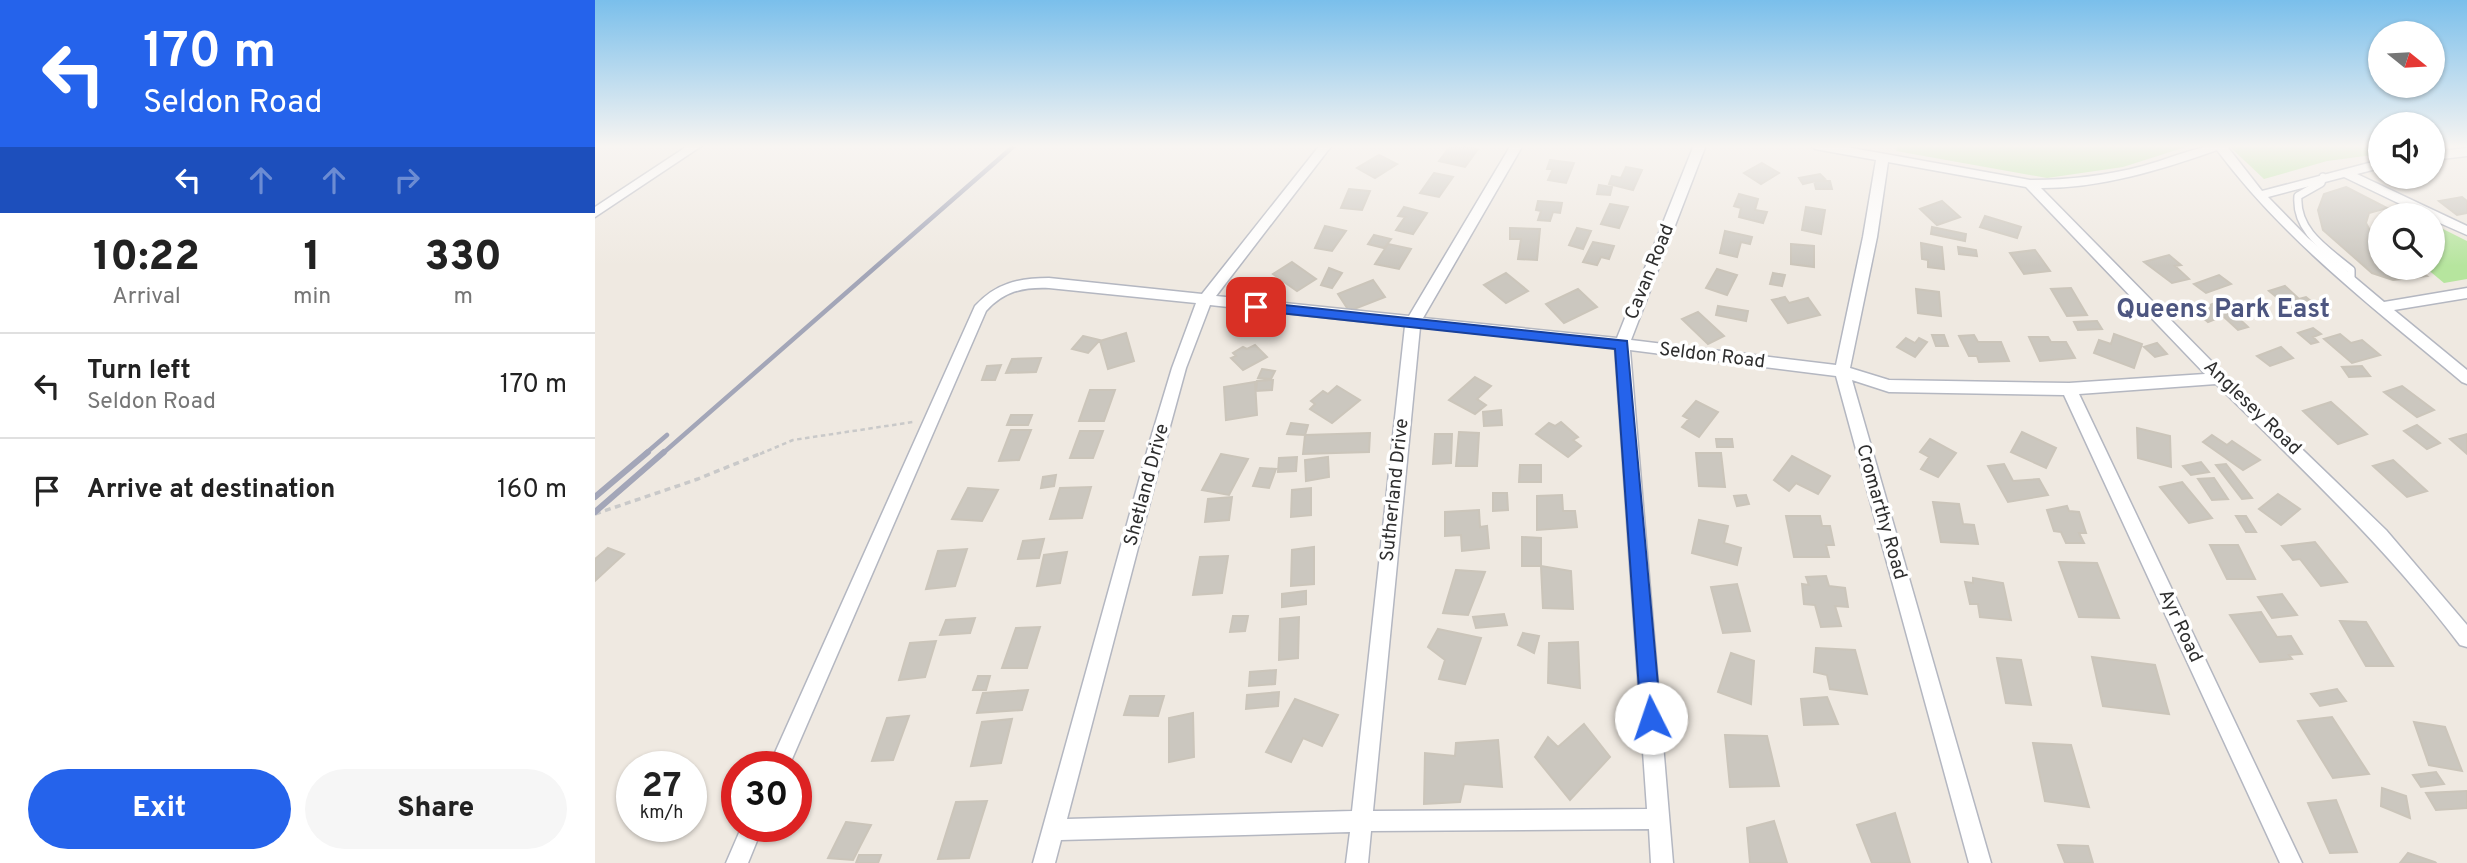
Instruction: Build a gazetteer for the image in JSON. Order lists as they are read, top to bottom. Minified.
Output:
{"streets":{"street":["Cavan Road","Seldon Road","Anglesey Road","Shetland Drive","Sutherland Drive","Cromarthy Road","Ayr Road"]},"crossings":[["Cavan Road","Seldon Road"],["Seldon Road","Anglesey Road"],["Seldon Road","Shetland Drive"],["Seldon Road","Sutherland Drive"],["Seldon Road","Cromarthy Road"],["Seldon Road","Ayr Road"]],"districts":["Queens Park East"],"north":"right","page":{"turn":["170 m","Seldon Road"],"eta":["10:22","Arrival","1","min","330","m"],"list":[{"name":"Turn left","note":"Seldon Road","value":"170 m"},{"name":"Arrive at destination","value":"160 m"}],"speed":"27 km/h","limit":"30","buttons":["Exit","Share"]}}
